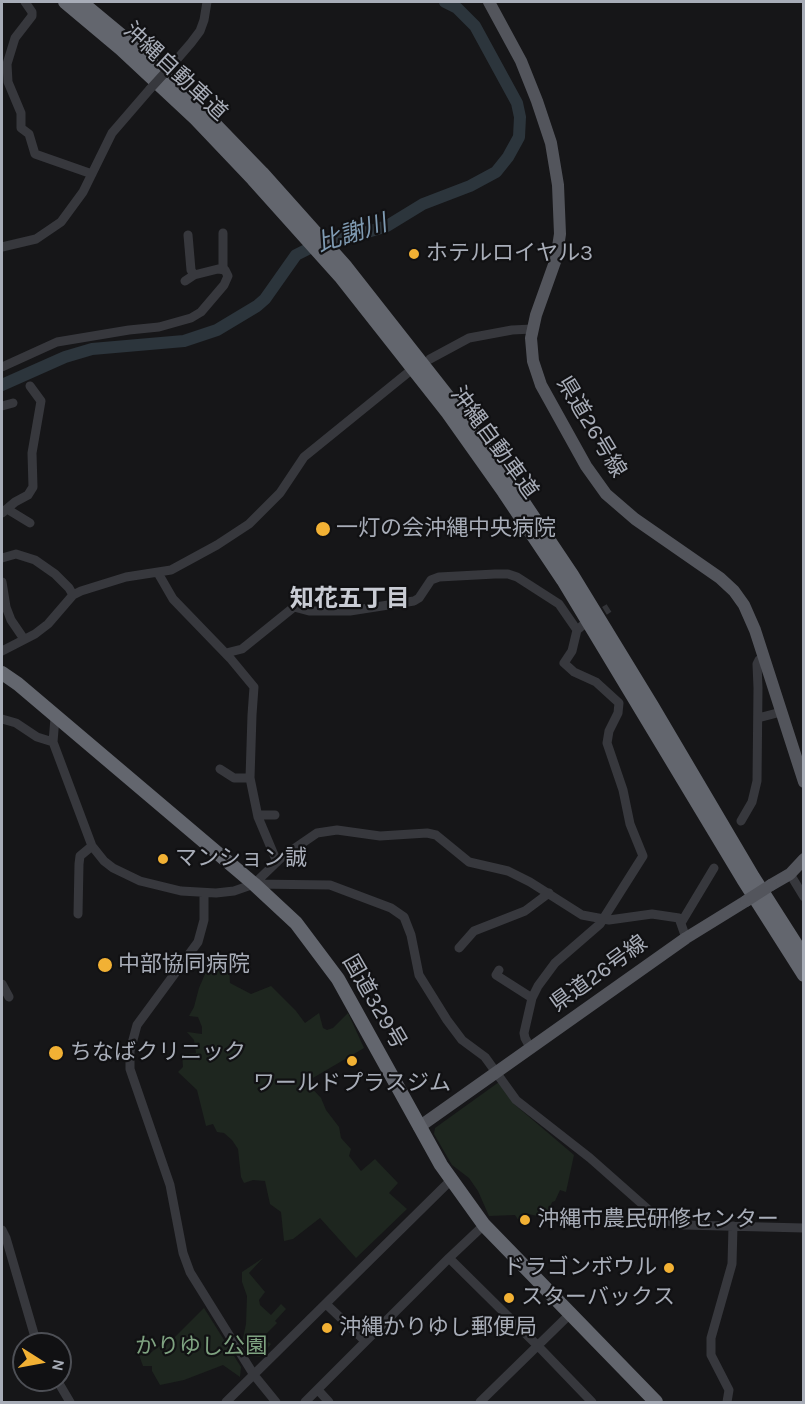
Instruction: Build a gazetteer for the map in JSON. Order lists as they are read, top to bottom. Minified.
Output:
{"streets":{"highway":["沖縄自動車道","国道329号"],"main road":["県道26号線"]},"crossings":[["県道26号線","国道329号"]],"districts":["知花五丁目"],"water":["比謝川"],"parks":["かりゆし公園"],"places":["ホテルロイヤル3","一灯の会沖縄中央病院","マンション誠","中部協同病院","ちなばクリニック","ワールドプラスジム","沖縄市農民研修センター","ドラゴンボウル","スターバックス","沖縄かりゆし郵便局"],"north":"right"}
